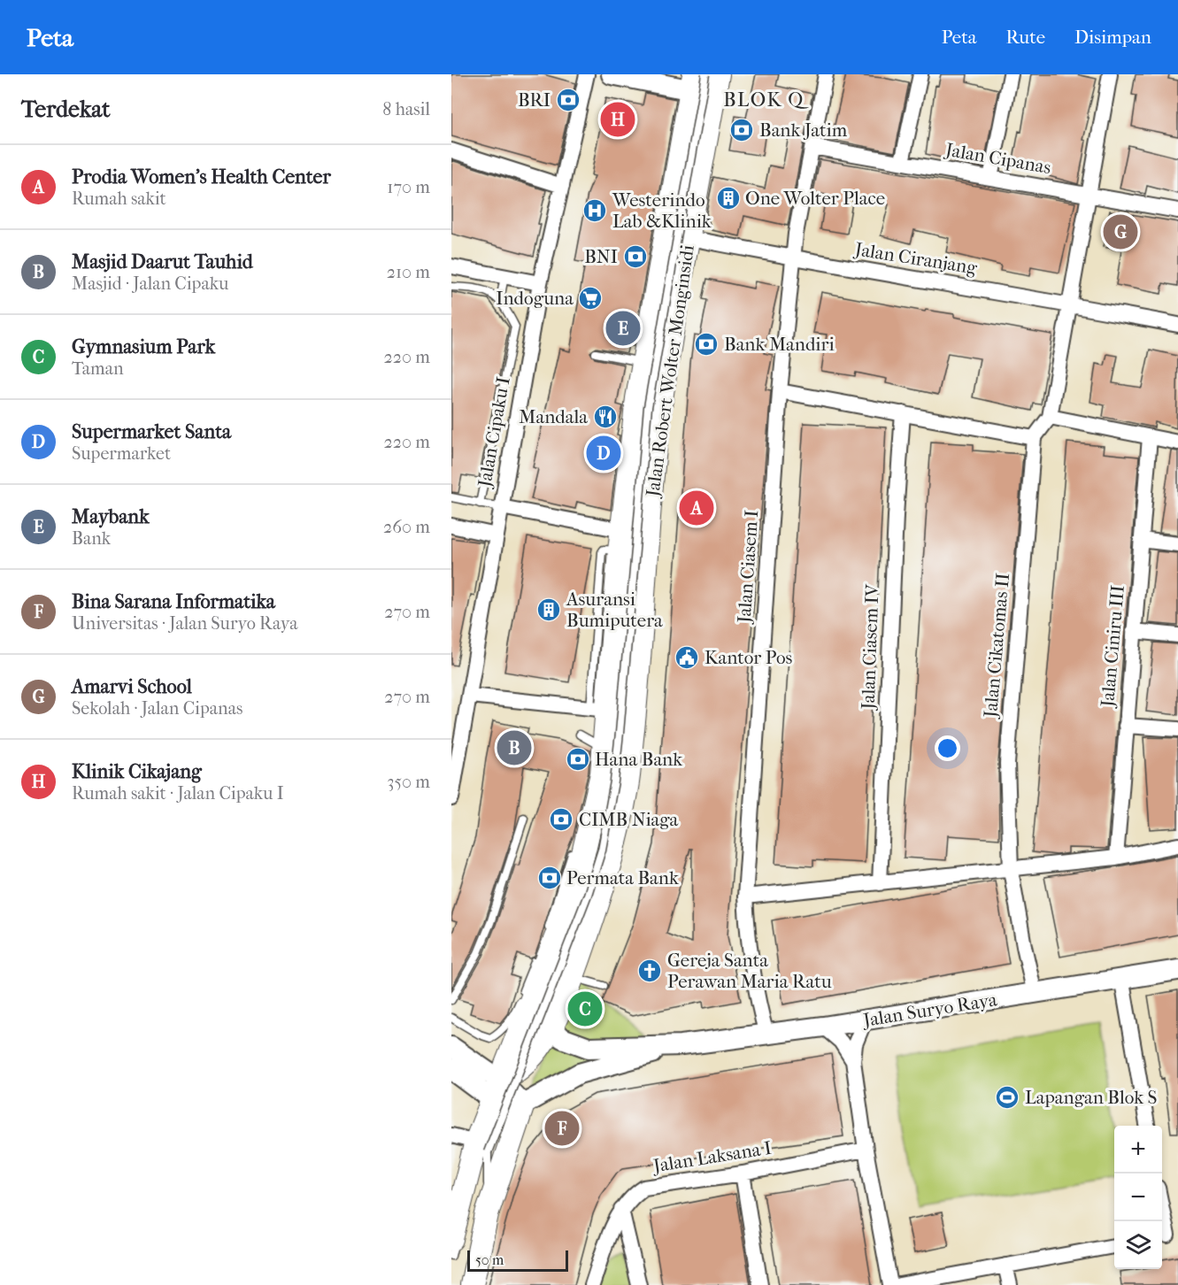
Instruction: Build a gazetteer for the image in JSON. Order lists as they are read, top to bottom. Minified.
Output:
{"streets":{"main road":["Jalan Robert Wolter Monginsidi","Jalan Suryo Raya"],"street":["Jalan Cipanas","Jalan Ciranjang","Jalan Cipaku I","Jalan Ciasem I","Jalan Cikatomas II","Jalan Ciniru III","Jalan Ciasem IV","Jalan Laksana I"]},"crossings":[["Jalan Cipanas","Jalan Ciasem I"],["Jalan Ciranjang","Jalan Robert Wolter Monginsidi"],["Jalan Ciranjang","Jalan Ciasem I"],["Jalan Robert Wolter Monginsidi","Jalan Suryo Raya"],["Jalan Ciasem I","Jalan Suryo Raya"],["Jalan Cikatomas II","Jalan Suryo Raya"]],"districts":["BLOK Q"],"places":{"bank":["BRI","Bank Jatim","BNI","Bank Mandiri","Hana Bank","CIMB Niaga","Permata Bank"],"building":["One Wolter Place","Asuransi Bumiputera"],"hospital":["Westerindo Lab &Klinik"],"supermarket":["Indoguna"],"restaurant":["Mandala"],"public building":["Kantor Pos"],"church":["Gereja Santa Perawan Maria Ratu"],"sports":["Lapangan Blok S"]},"scale_bar":"50 m","page":{"header":"Peta","nav":["Peta","Rute","Disimpan"],"heading":["Terdekat","8 hasil"],"pins":["H","G","E","D","A","B","C","F"],"list":[{"mark":"A","name":"Prodia Women's Health Center","note":"Rumah sakit","value":"170 m"},{"mark":"B","name":"Masjid Daarut Tauhid","note":"Masjid · Jalan Cipaku","value":"210 m"},{"mark":"C","name":"Gymnasium Park","note":"Taman","value":"220 m"},{"mark":"D","name":"Supermarket Santa","note":"Supermarket","value":"220 m"},{"mark":"E","name":"Maybank","note":"Bank","value":"260 m"},{"mark":"F","name":"Bina Sarana Informatika","note":"Universitas · Jalan Suryo Raya","value":"270 m"},{"mark":"G","name":"Amarvi School","note":"Sekolah · Jalan Cipanas","value":"270 m"},{"mark":"H","name":"Klinik Cikajang","note":"Rumah sakit · Jalan Cipaku I","value":"350 m"}],"map_buttons":["+","−"],"scale":"50 m"}}
